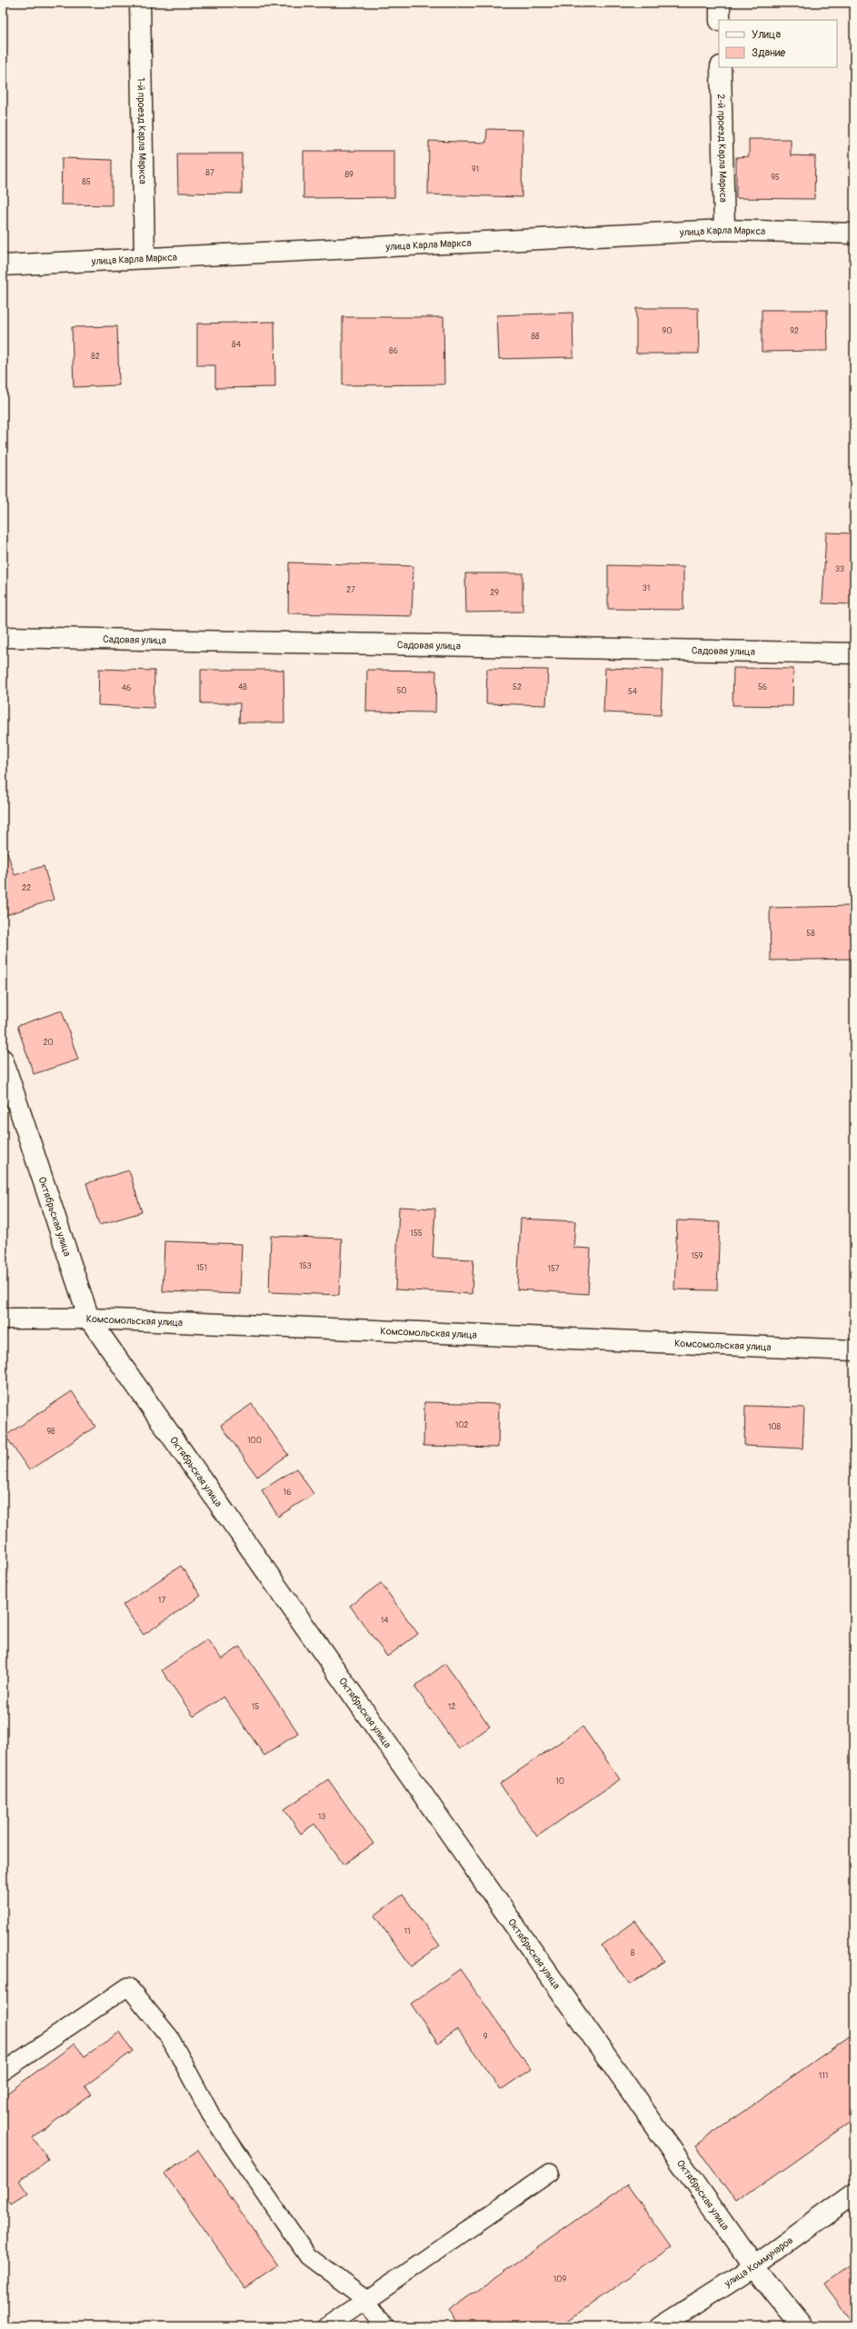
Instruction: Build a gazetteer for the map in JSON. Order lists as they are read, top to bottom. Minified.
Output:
{"streets":{"street":["1-й проезд Карла Маркса","2-й проезд Карла Маркса","улица Карла Маркса","Садовая улица","Октябрьская улица","Комсомольская улица","улица Коммунаров"]},"crossings":[["1-й проезд Карла Маркса","улица Карла Маркса"],["2-й проезд Карла Маркса","улица Карла Маркса"],["Октябрьская улица","Комсомольская улица"],["Октябрьская улица","улица Коммунаров"]],"house_numbers":["91","87","89","95","85","90","92","88","84","86","82","33","31","27","29","48","52","56","46","50","54","22","58","20","155","159","153","151","157","102","108","98","100","16","17","14","15","12","10","13","11","8","9","111","109"],"legend":["Улица","Здание"]}
